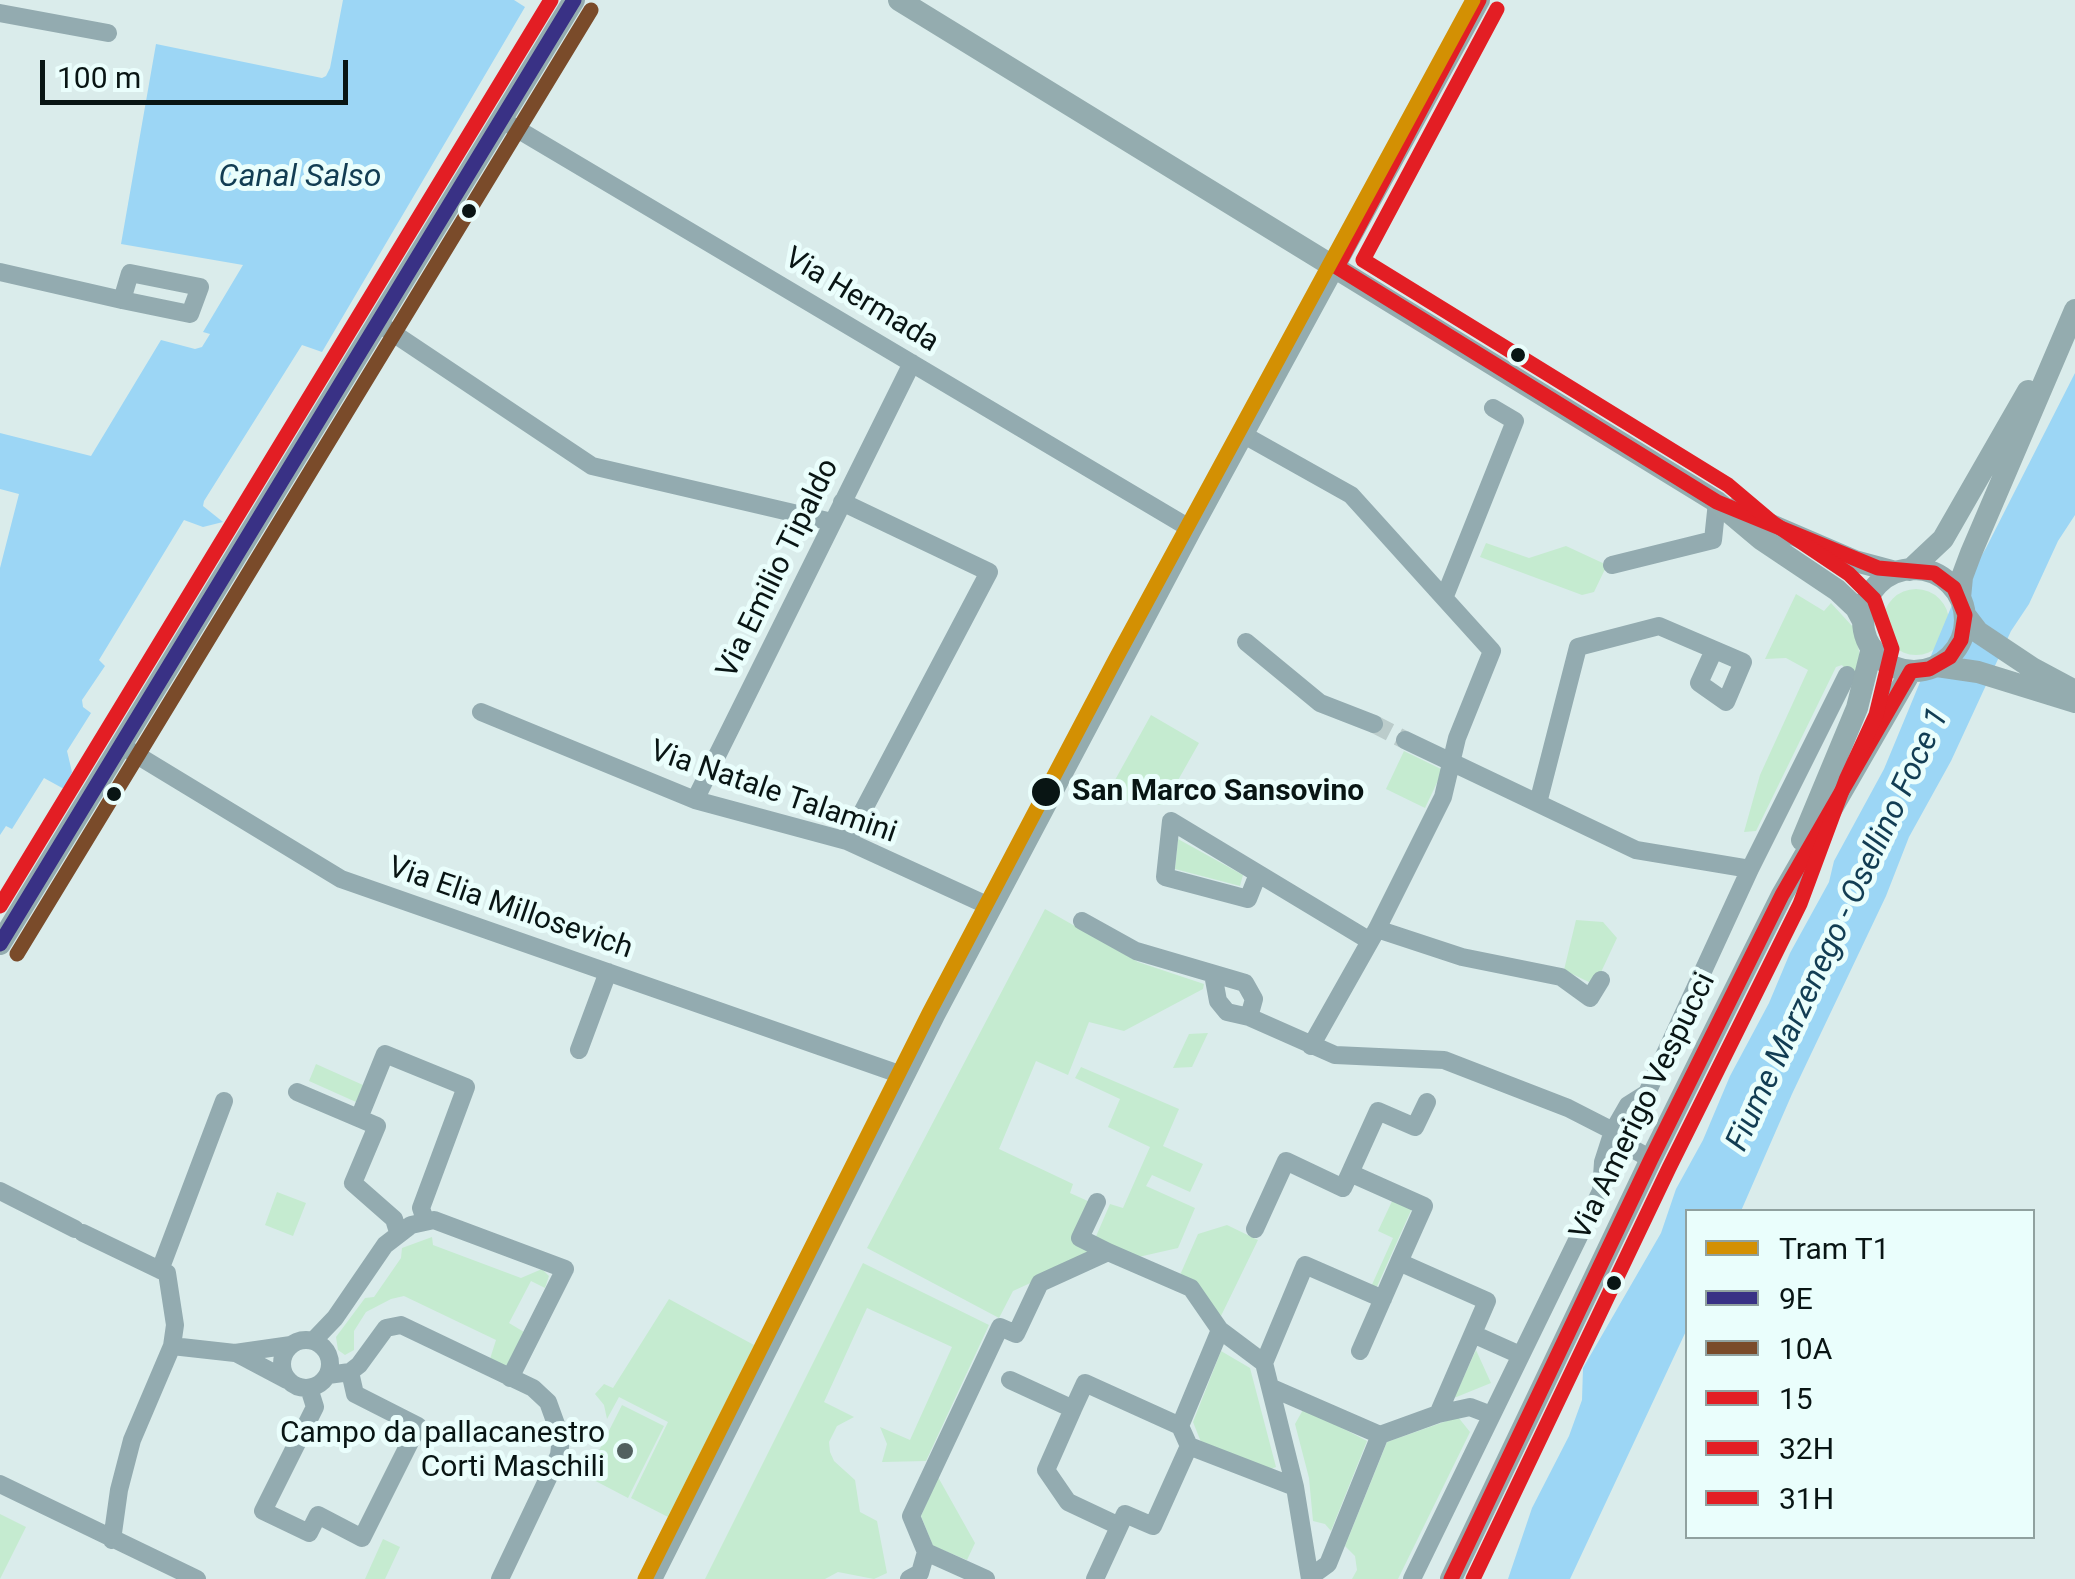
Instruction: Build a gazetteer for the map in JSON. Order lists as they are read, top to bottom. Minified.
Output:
{"streets":{"street":["Via Hermada","Via Emilio Tipaldo","Via Natale Talamini","Via Elia Millosevich","Via Amerigo Vespucci"]},"crossings":[["Via Hermada","Via Emilio Tipaldo"],["Via Emilio Tipaldo","Via Natale Talamini"]],"water":["Canal Salso","Fiume Marzenego - Osellino Foce 1"],"places":["San Marco Sansovino","Campo da pallacanestro Corti Maschili"],"lines":["tram line T1","transit line 9E","transit line 15","transit line 32H","transit line 31H","transit line 10A"],"legend":["Tram T1","9E","10A","15","32H","31H"],"scale_bar":"100 m"}
